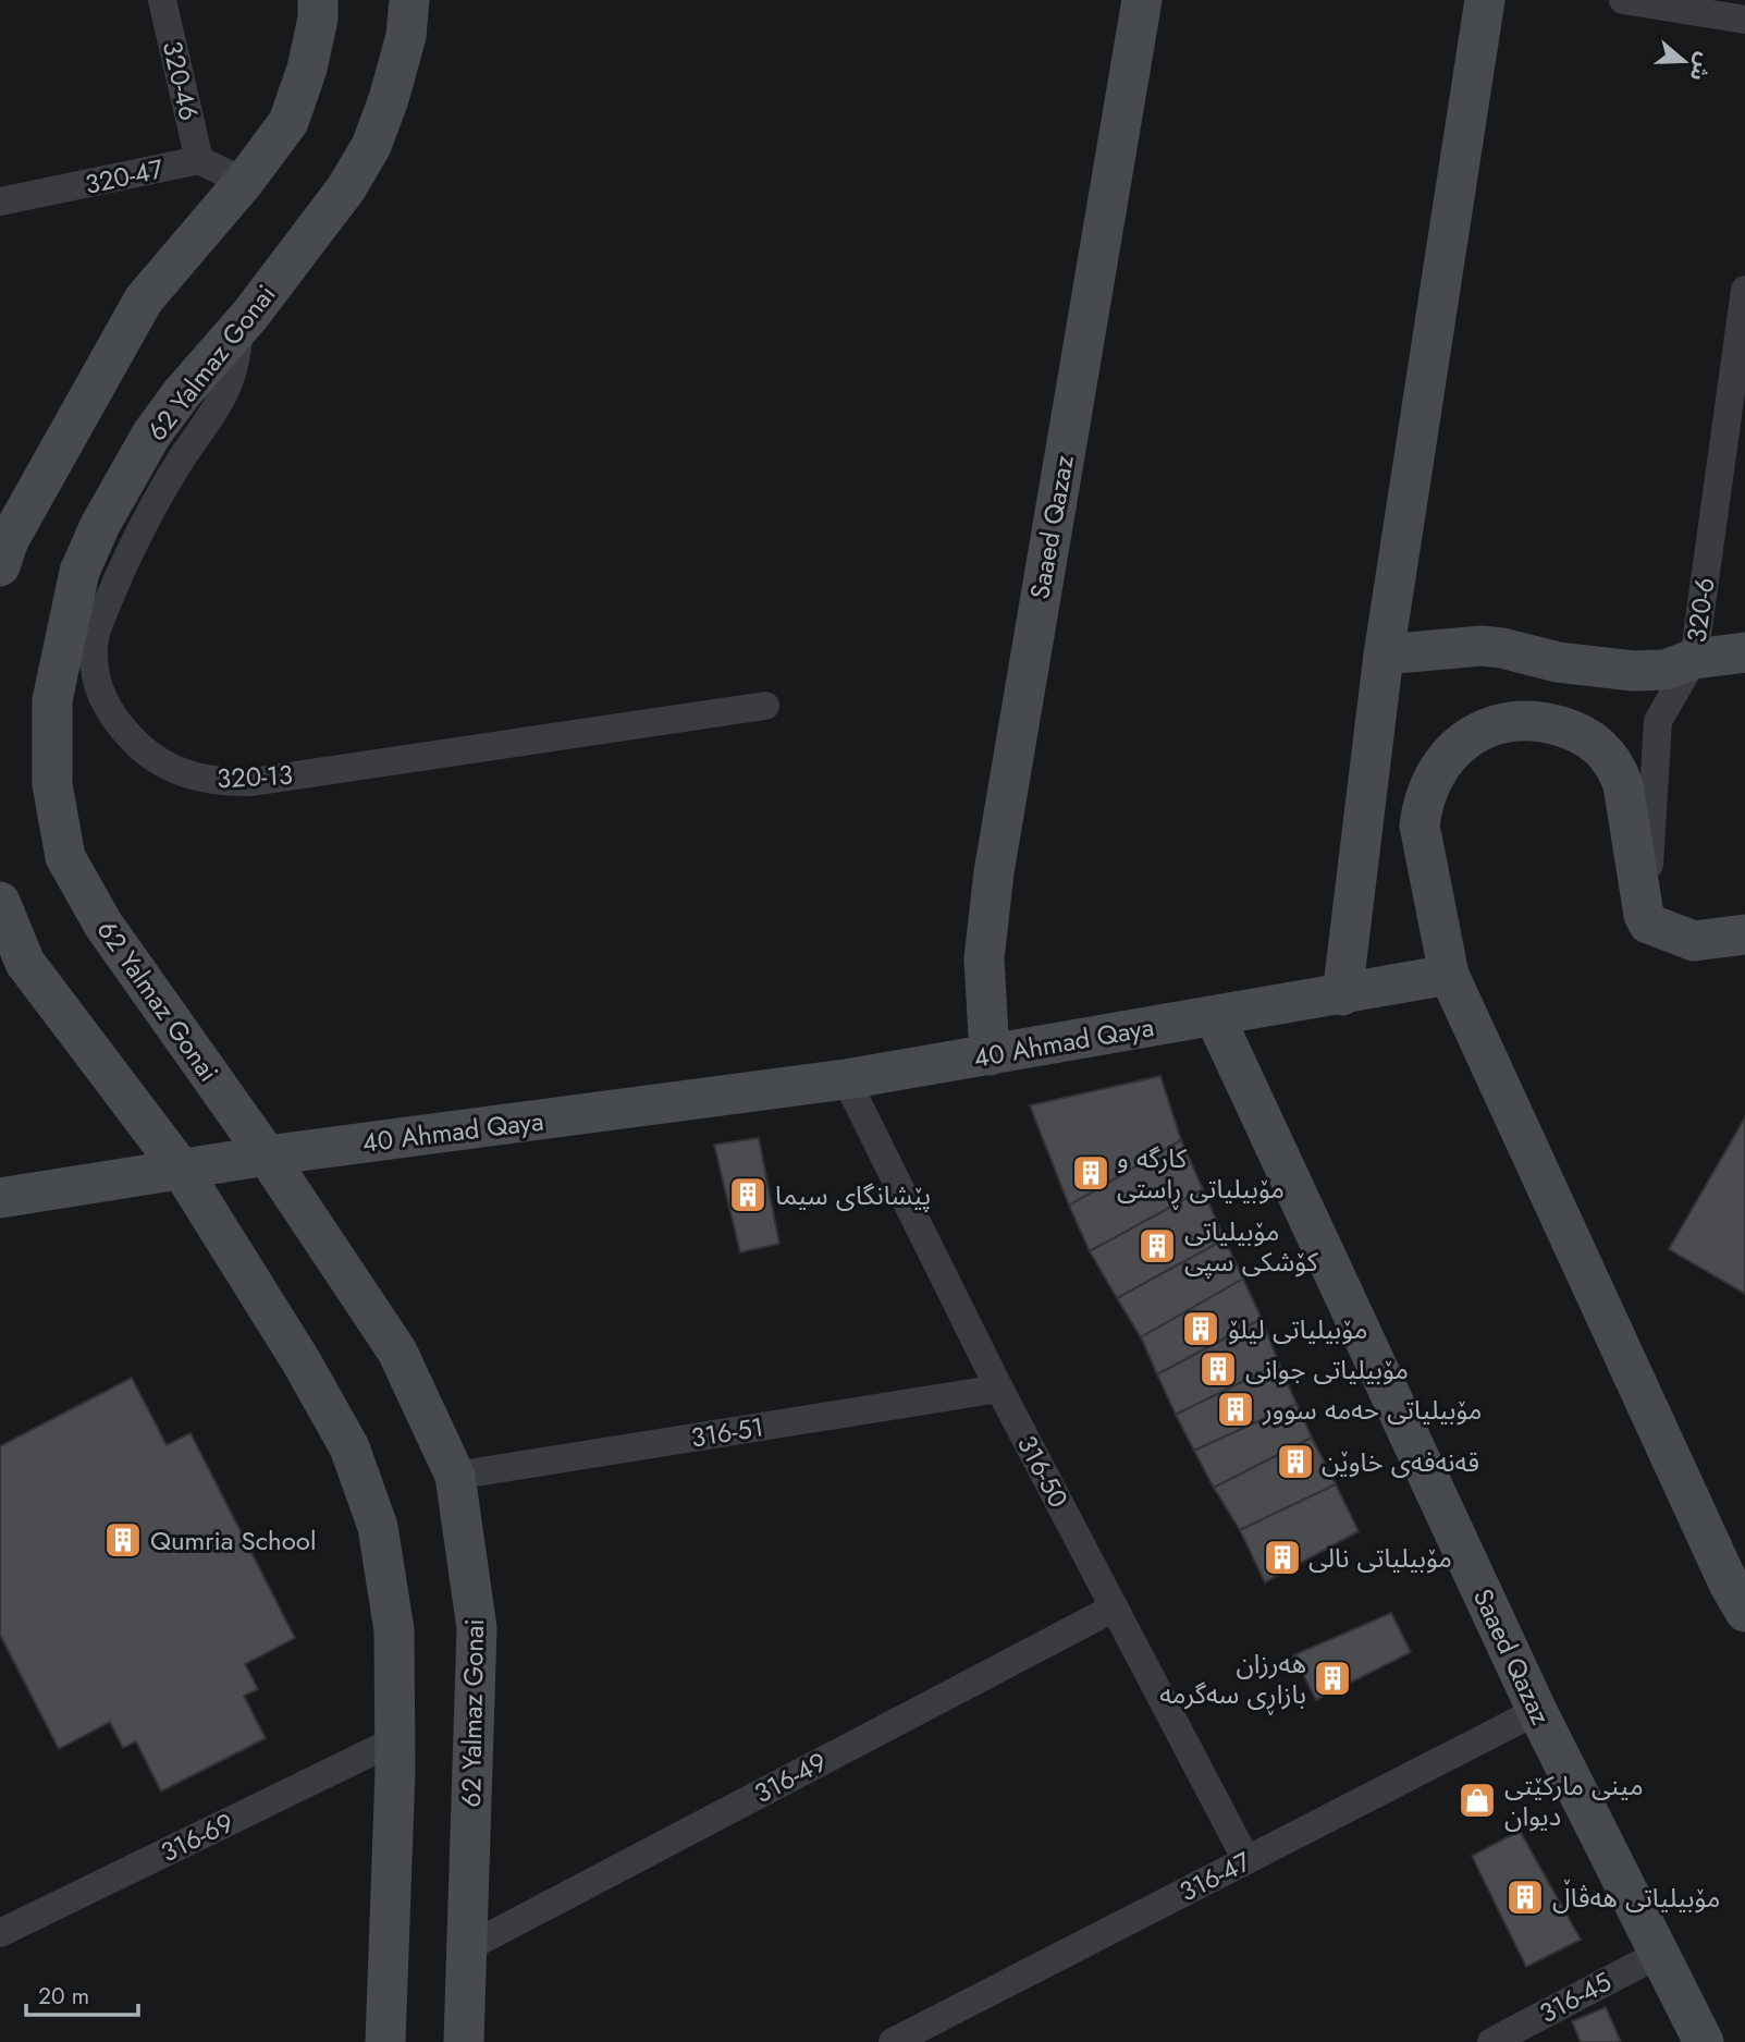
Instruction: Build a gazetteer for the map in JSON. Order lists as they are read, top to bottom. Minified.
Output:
{"streets":{"street":["320-46","320-47","62 Yalmaz Gonai","Saaed Qazaz","320-6","320-13","40 Ahmad Qaya","316-51","316-50","316-49","316-69","316-47","316-45"]},"crossings":[["320-46","320-47"],["62 Yalmaz Gonai","320-13"],["62 Yalmaz Gonai","40 Ahmad Qaya"],["62 Yalmaz Gonai","316-51"],["62 Yalmaz Gonai","316-49"],["Saaed Qazaz","40 Ahmad Qaya"],["Saaed Qazaz","316-47"],["Saaed Qazaz","316-45"],["40 Ahmad Qaya","316-50"],["316-51","316-50"],["316-50","316-49"],["316-50","316-47"]],"places":{"building":["کارگە و مۆبیلیاتی ڕاستی","پێشانگای سیما","مۆبیلیاتی کۆشکی سپی","مۆبیلیاتی لیلۆ","مۆبیلیاتی جوانی","مۆبیلیاتی حەمە سوور","قەنەفەی خاوێن","Qumria School","مۆبیلیاتی نالی","هەرزان بازاڕی سەگرمە","مۆبیلیاتی هەڤاڵ"],"shop":["مینی مارکێتی دیوان"]},"scale_bar":"20 m","north":"right"}
